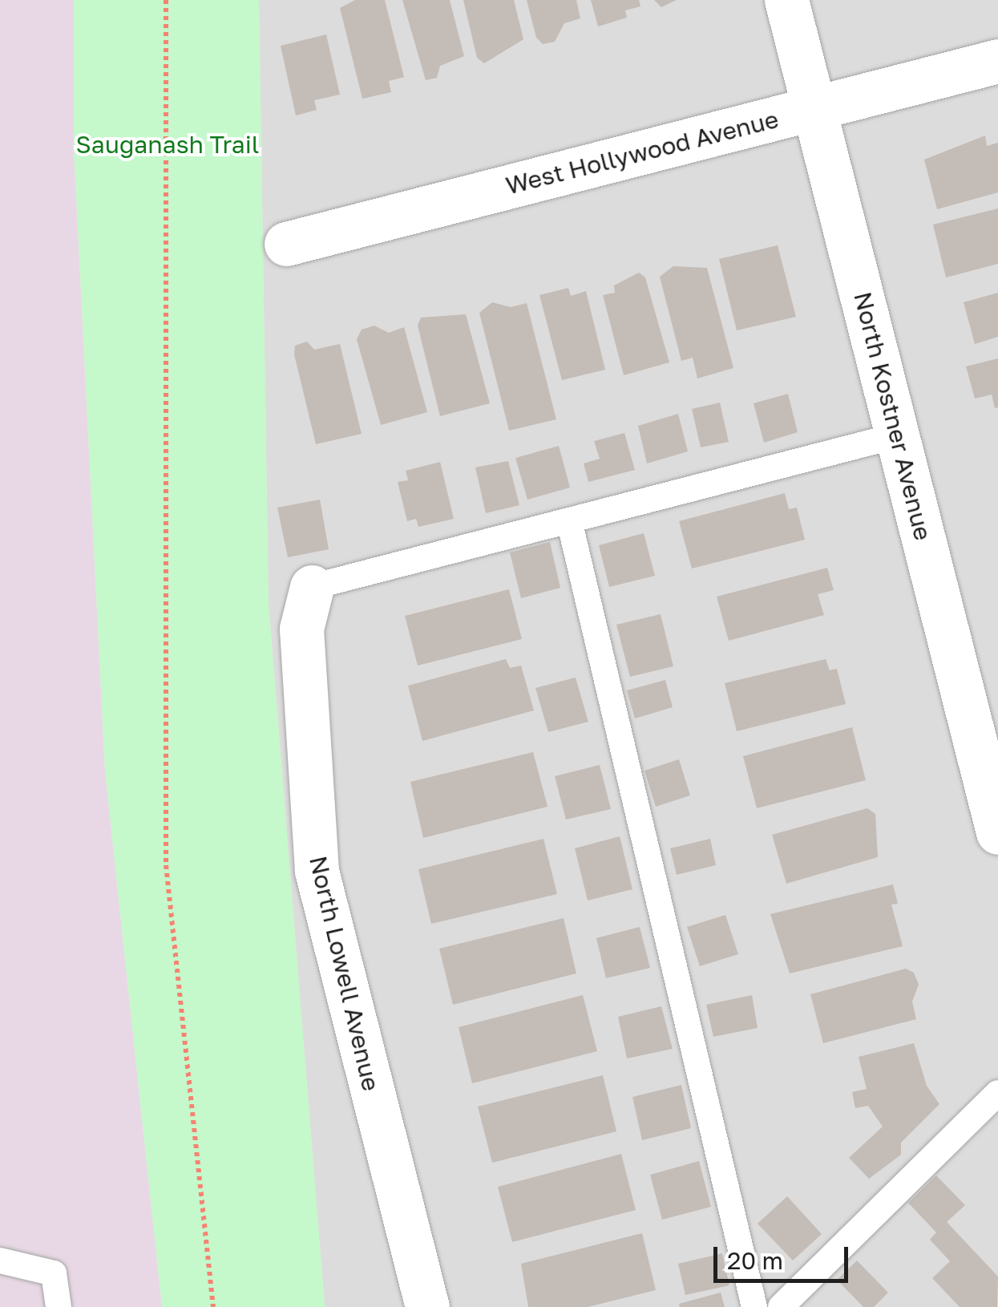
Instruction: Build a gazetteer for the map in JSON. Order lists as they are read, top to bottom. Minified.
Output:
{"streets":{"street":["West Hollywood Avenue","North Kostner Avenue","North Lowell Avenue"]},"crossings":[["West Hollywood Avenue","North Kostner Avenue"]],"parks":["Sauganash Trail"],"scale_bar":"20 m"}
